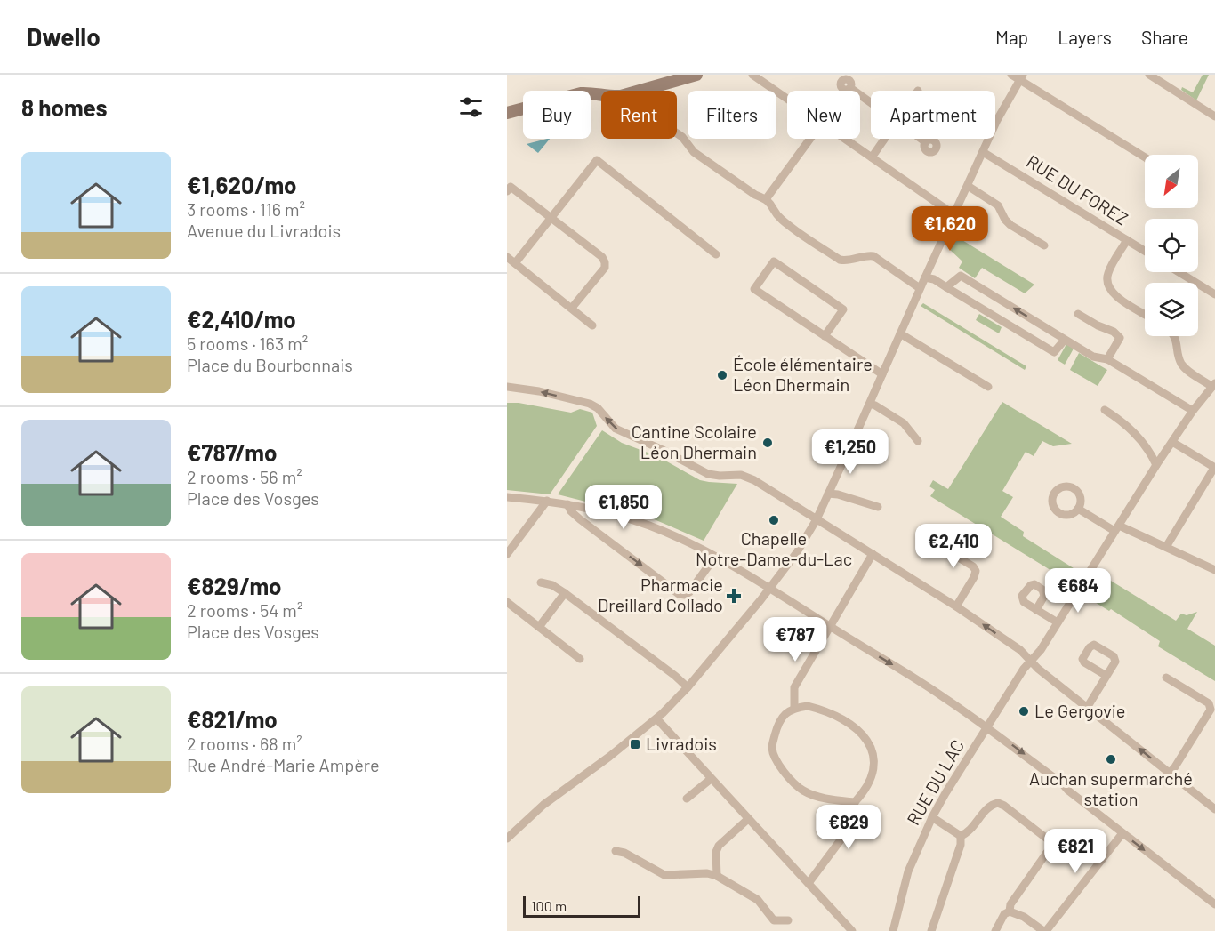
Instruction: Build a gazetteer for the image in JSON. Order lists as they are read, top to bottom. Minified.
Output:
{"streets":{"street":["RUE DU FOREZ","RUE DU LAC"]},"places":{"other":["École élémentaire Léon Dhermain","Cantine Scolaire Léon Dhermain","Chapelle Notre-Dame-du-Lac","Le Gergovie","Auchan supermarché station"],"health":["Pharmacie Dreillard Collado"],"transit":["Livradois"]},"scale_bar":"100 m","north":"bottom left","page":{"header":"Dwello","nav":["Map","Layers","Share"],"heading":"8 homes","chip":["Buy","Rent","Filters","New","Apartment"],"list":[{"name":"€1,620/mo","note":"3 rooms · 116 m² · Avenue du Livradois"},{"name":"€2,410/mo","note":"5 rooms · 163 m² · Place du Bourbonnais"},{"name":"€787/mo","note":"2 rooms · 56 m² · Place des Vosges"},{"name":"€829/mo","note":"2 rooms · 54 m² · Place des Vosges"},{"name":"€821/mo","note":"2 rooms · 68 m² · Rue André-Marie Ampère"}],"price":["€1,620","€1,250","€1,850","€2,410","€684","€787","€829","€821"],"scale":"100 m"}}
